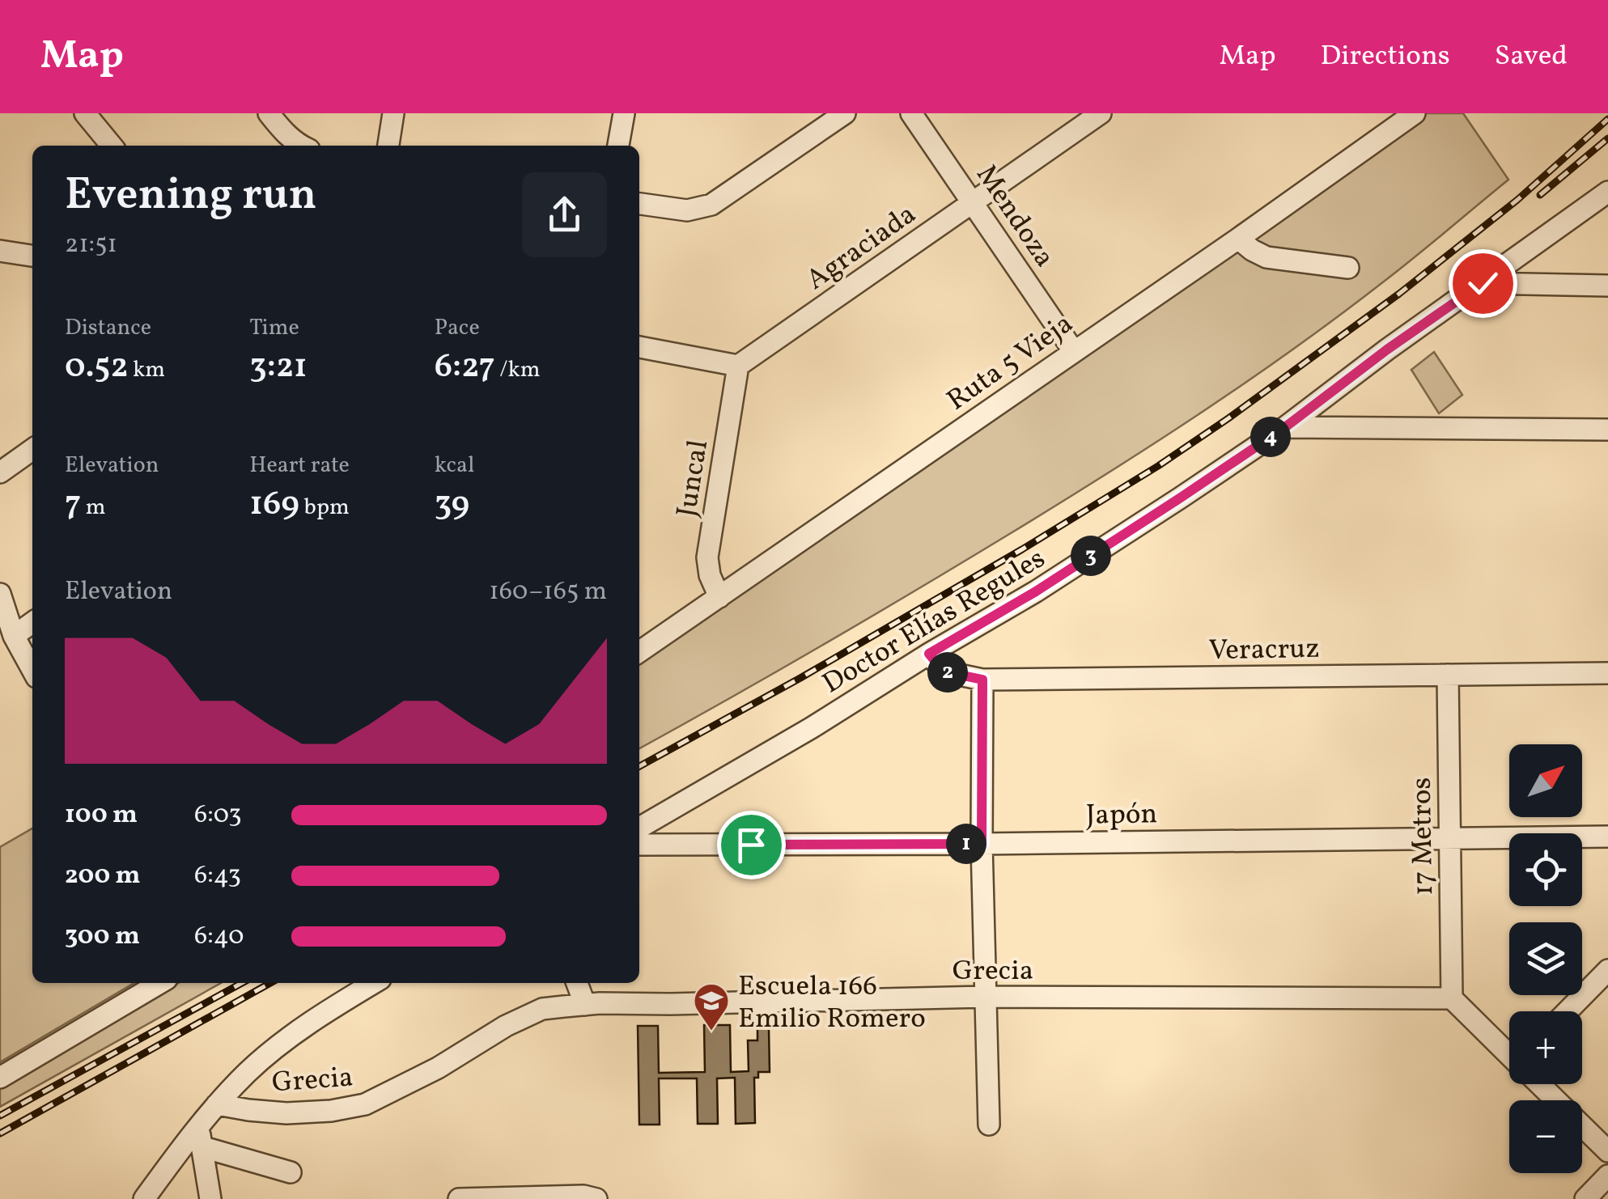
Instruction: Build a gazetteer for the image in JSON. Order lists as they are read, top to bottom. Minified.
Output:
{"streets":{"street":["Mendoza","Agraciada","Ruta 5 Vieja","Juncal","Doctor Elías Regules","Veracruz","Japón","17 Metros","Grecia"]},"crossings":[["Mendoza","Agraciada"],["Mendoza","Ruta 5 Vieja"],["Agraciada","Juncal"],["Ruta 5 Vieja","Juncal"],["Doctor Elías Regules","Veracruz"],["Veracruz","17 Metros"],["Japón","17 Metros"],["17 Metros","Grecia"]],"places":{"school or university":["Escuela 166 Emilio Romero"]},"north":"top right","page":{"header":"Map","nav":["Map","Directions","Saved"],"heading":["Evening run","21:51"],"stats":[["Distance","0.52 km"],["Time","3:21"],["Pace","6:27 /km"],["Elevation","7 m"],["Heart rate","169 bpm"],["kcal","39"]],"pins":["4","3","2","1"],"chart":["Elevation","160–165 m"],"map_buttons":["+","−"],"list":[{"name":"100 m","note":"6:03"},{"name":"200 m","note":"6:43"},{"name":"300 m","note":"6:40"}]}}
